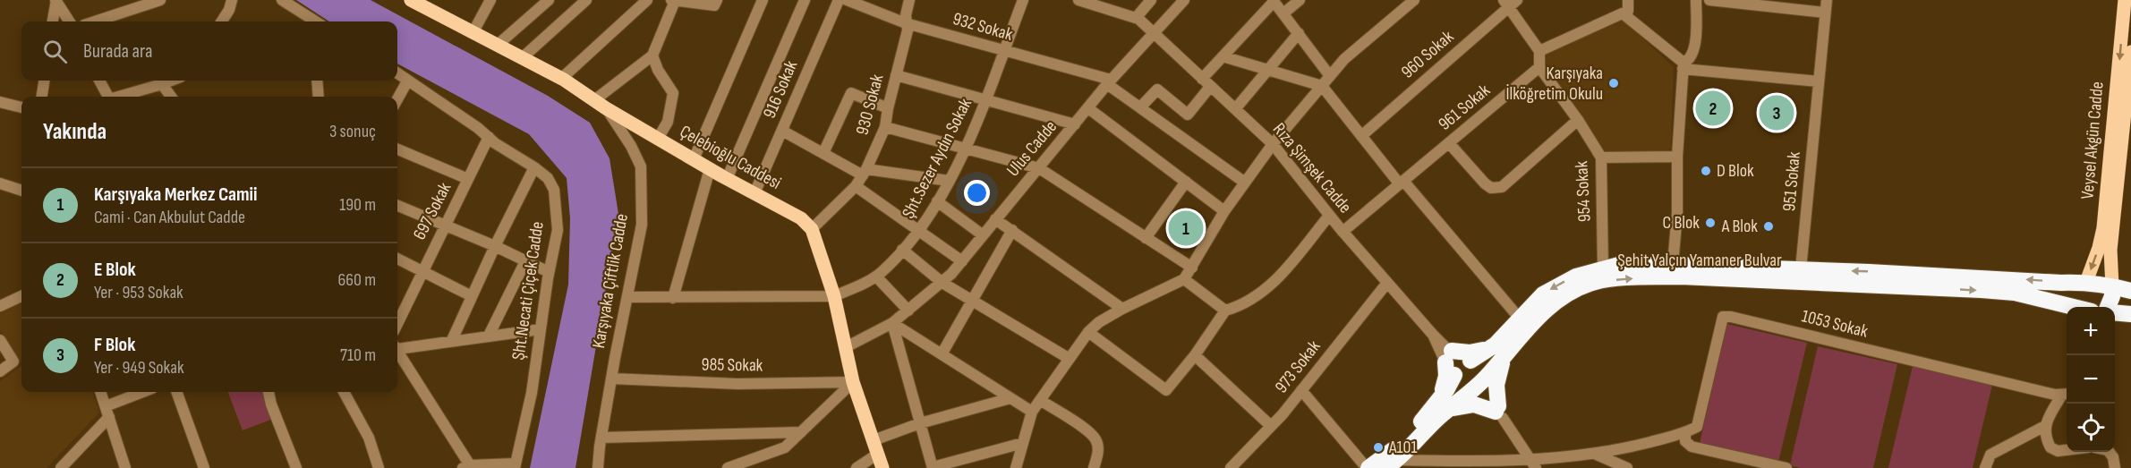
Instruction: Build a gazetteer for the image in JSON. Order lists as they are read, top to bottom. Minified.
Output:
{"streets":{"highway":["Şehit Yalçın Yamaner Bulvar"],"main road":["Veysel Akgün Cadde","Çelebioğlu Caddesi"],"street":["932 Sokak","960 Sokak","916 Sokak","930 Sokak","961 Sokak","Ulus Cadde","Şht.Sezer Aydın Sokak","Rıza Şimşek Cadde","951 Sokak","954 Sokak","697 Sokak","Karşıyaka Çiftlik Cadde","Şht.Necati Çiçek Cadde","1053 Sokak","985 Sokak","973 Sokak"]},"crossings":[["932 Sokak","930 Sokak"],["932 Sokak","Ulus Cadde"],["932 Sokak","Şht.Sezer Aydın Sokak"],["916 Sokak","Çelebioğlu Caddesi"],["930 Sokak","Çelebioğlu Caddesi"],["961 Sokak","Rıza Şimşek Cadde"],["961 Sokak","954 Sokak"],["Veysel Akgün Cadde","Şehit Yalçın Yamaner Bulvar"],["Ulus Cadde","Rıza Şimşek Cadde"],["Çelebioğlu Caddesi","Karşıyaka Çiftlik Cadde"],["Rıza Şimşek Cadde","Şehit Yalçın Yamaner Bulvar"],["Rıza Şimşek Cadde","973 Sokak"],["951 Sokak","Şehit Yalçın Yamaner Bulvar"],["954 Sokak","Şehit Yalçın Yamaner Bulvar"],["697 Sokak","Şht.Necati Çiçek Cadde"],["Karşıyaka Çiftlik Cadde","985 Sokak"]],"places":["Karşıyaka İlköğretim Okulu","D Blok","C Blok","A Blok","A101"],"page":{"search":"Burada ara","pins":["2","3","1"],"heading":["Yakında","3 sonuç"],"list":[{"mark":"1","name":"Karşıyaka Merkez Camii","note":"Cami · Can Akbulut Cadde","value":"190 m"},{"mark":"2","name":"E Blok","note":"Yer · 953 Sokak","value":"660 m"},{"mark":"3","name":"F Blok","note":"Yer · 949 Sokak","value":"710 m"}],"map_buttons":["+","−"]}}
